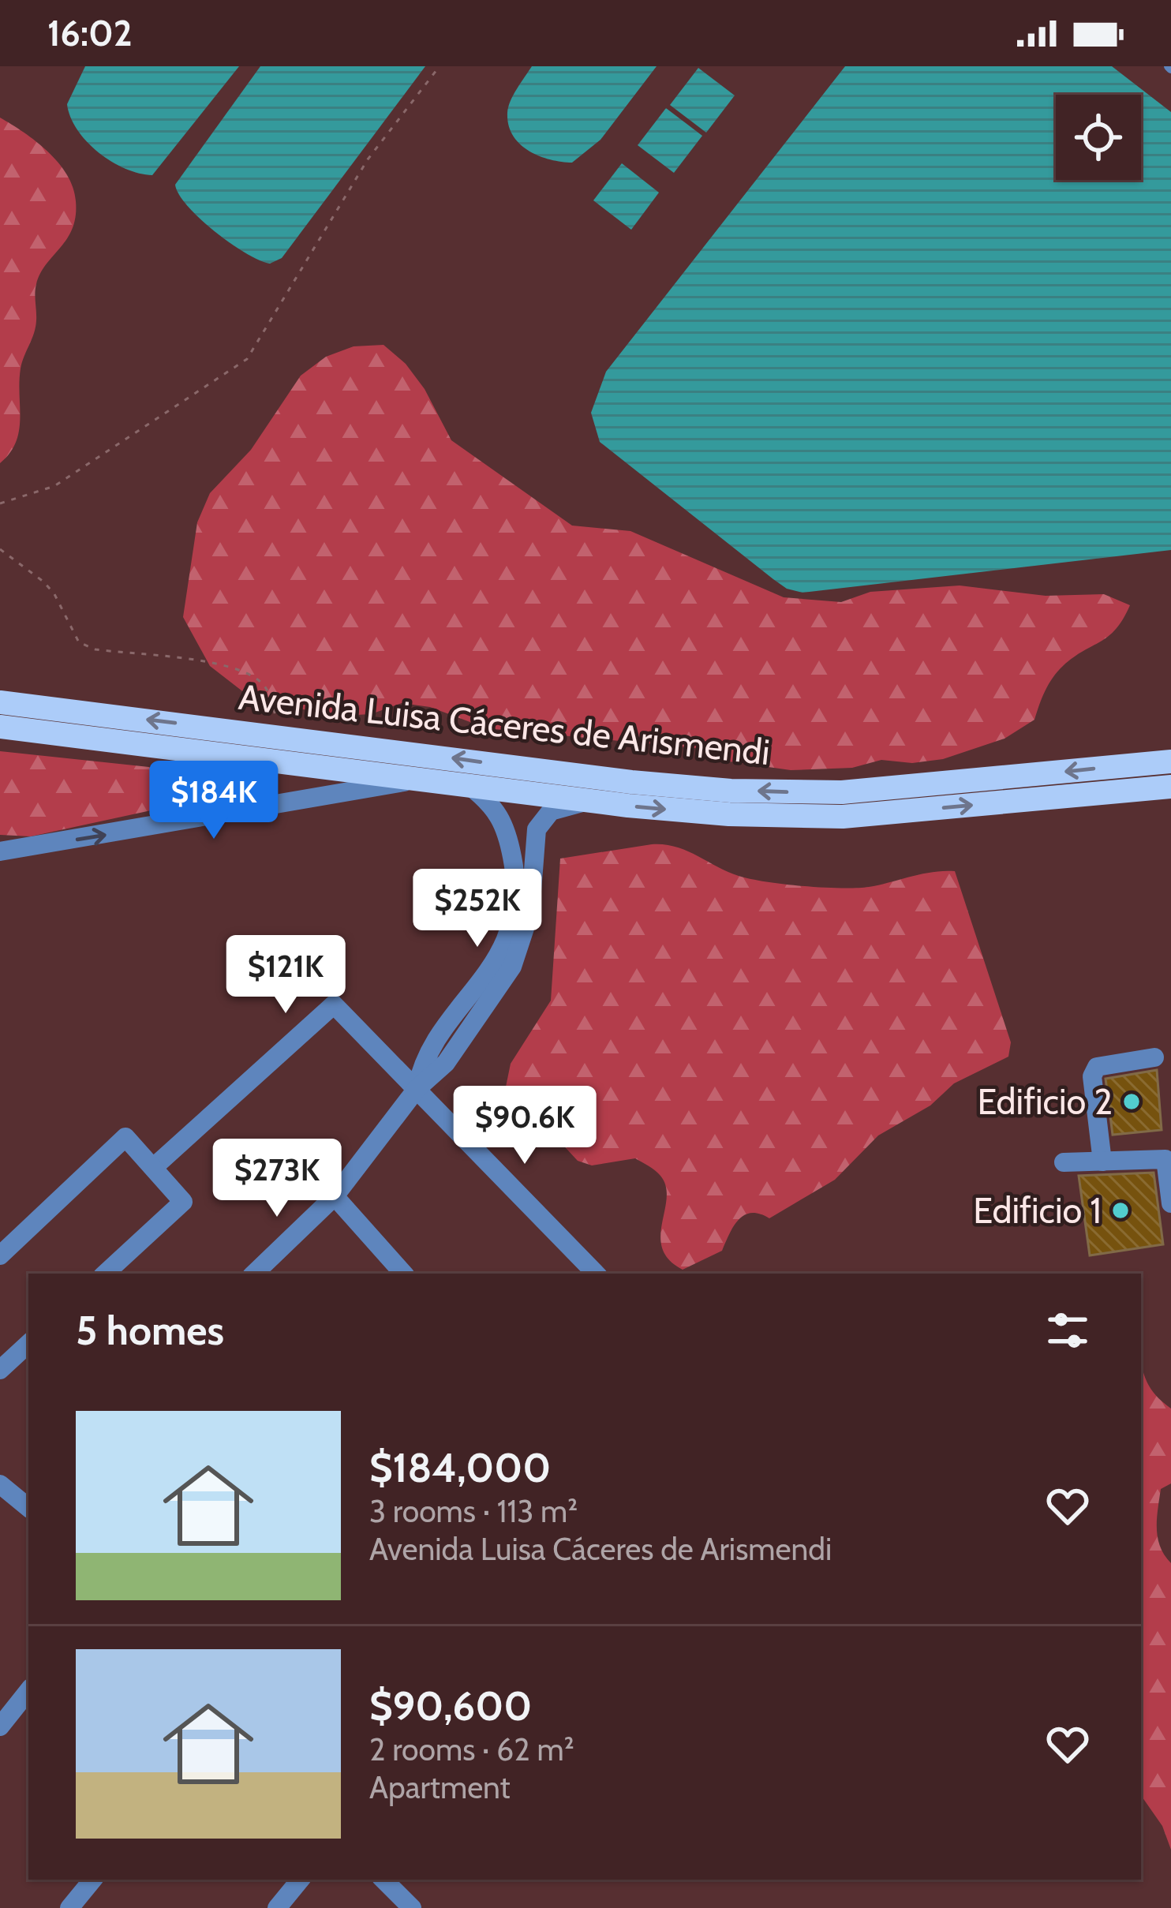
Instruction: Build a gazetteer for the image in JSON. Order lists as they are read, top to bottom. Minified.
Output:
{"streets":{"main road":["Avenida Luisa Cáceres de Arismendi"]},"places":["Edificio 2","Edificio 1"],"page":{"status":"16:02","price":["$184K","$252K","$121K","$90.6K","$273K"],"heading":"5 homes","list":[{"name":"$184,000","note":"3 rooms · 113 m² · Avenida Luisa Cáceres de Arismendi"},{"name":"$90,600","note":"2 rooms · 62 m² · Apartment"}]}}
